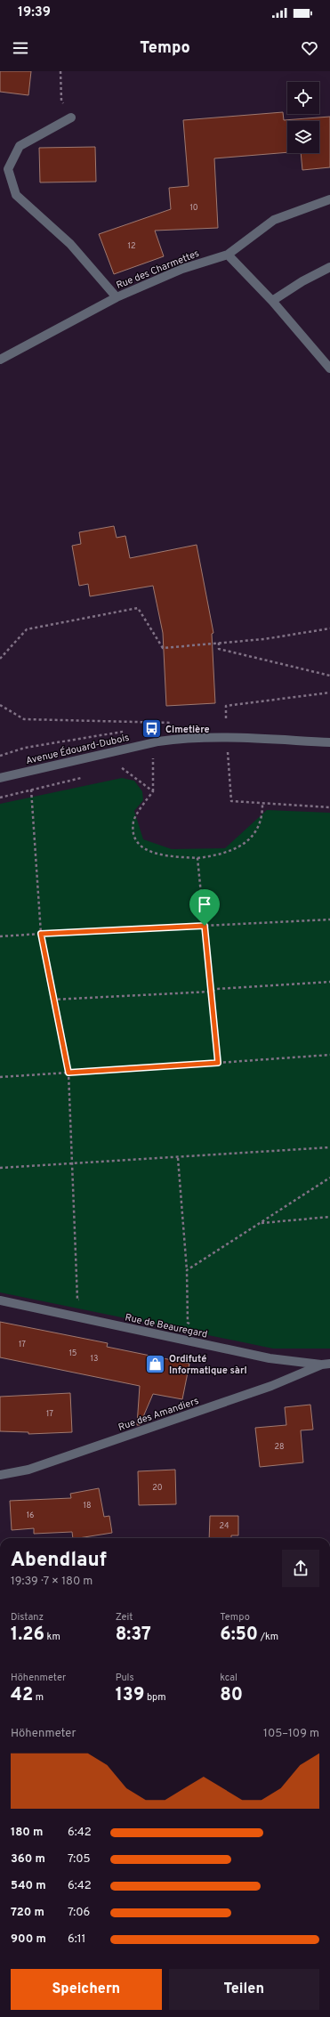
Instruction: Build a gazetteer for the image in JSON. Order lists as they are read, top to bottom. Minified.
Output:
{"streets":{"street":["Rue des Charmettes","Avenue Édouard-Dubois","Rue de Beauregard","Rue des Amandiers"]},"crossings":[["Rue de Beauregard","Rue des Amandiers"]],"places":{"bus stop":["Cimetière"],"shop":["Ordifuté Informatique sàrl"]},"house_numbers":["10","12","17","15","13","17","28","20","18","16","24"],"page":{"status":"19:39","header":"Tempo","heading":["Abendlauf","19:39 · 7 × 180 m"],"stats":[["Distanz","1.26 km"],["Zeit","8:37"],["Tempo","6:50 /km"],["Höhenmeter","42 m"],["Puls","139 bpm"],["kcal","80"]],"chart":["Höhenmeter","105–109 m"],"list":[{"name":"180 m","note":"6:42"},{"name":"360 m","note":"7:05"},{"name":"540 m","note":"6:42"},{"name":"720 m","note":"7:06"},{"name":"900 m","note":"6:11"}],"buttons":["Speichern","Teilen"]}}
